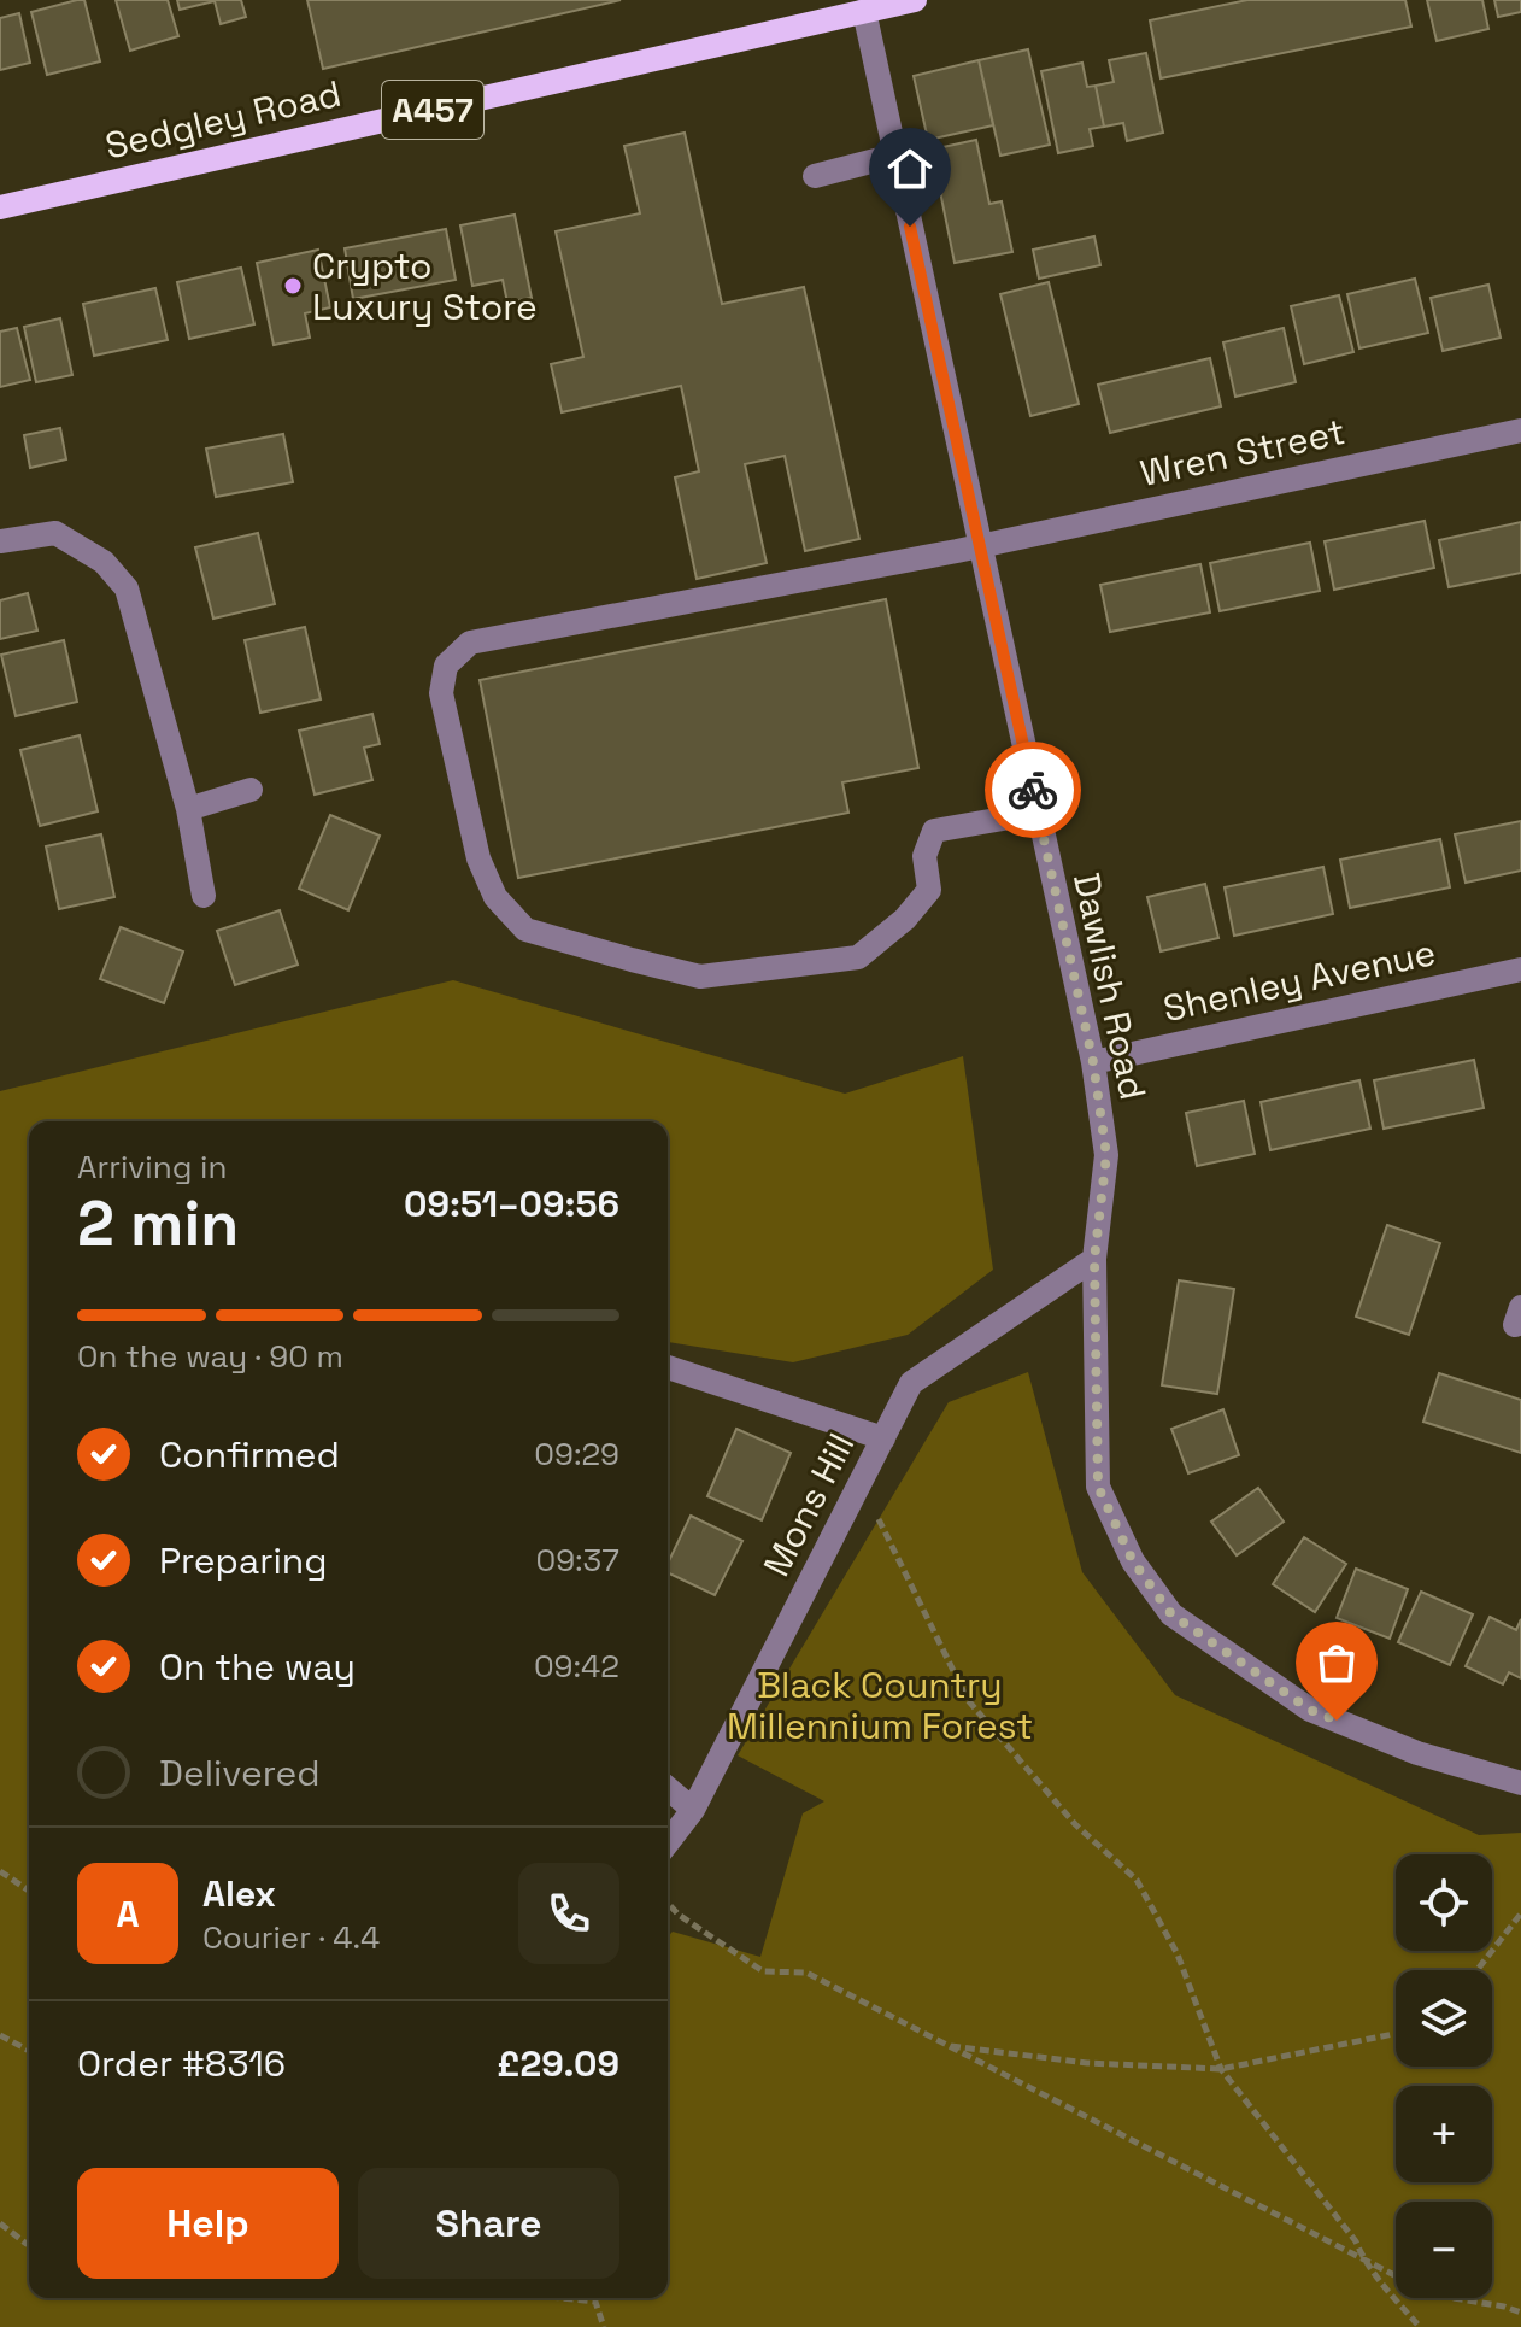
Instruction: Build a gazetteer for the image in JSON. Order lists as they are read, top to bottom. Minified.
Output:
{"streets":{"main road":["A457","Sedgley Road"],"street":["Wren Street","Shenley Avenue","Dawlish Road","Mons Hill"]},"crossings":[["Sedgley Road","Dawlish Road"],["Wren Street","Dawlish Road"],["Shenley Avenue","Dawlish Road"],["Dawlish Road","Mons Hill"]],"parks":["Black Country Millennium Forest"],"places":["Crypto Luxury Store"],"page":{"heading":["2 min","Arriving in","09:51–09:56"],"panel":["Alex","Courier · 4.4","Order #8316","£29.09"],"bar":"On the way · 90 m","list":[["Confirmed","09:29"],["Preparing","09:37"],["On the way","09:42"],"Delivered"],"map_buttons":["+","−"],"round":"A","buttons":["Help","Share"]}}
